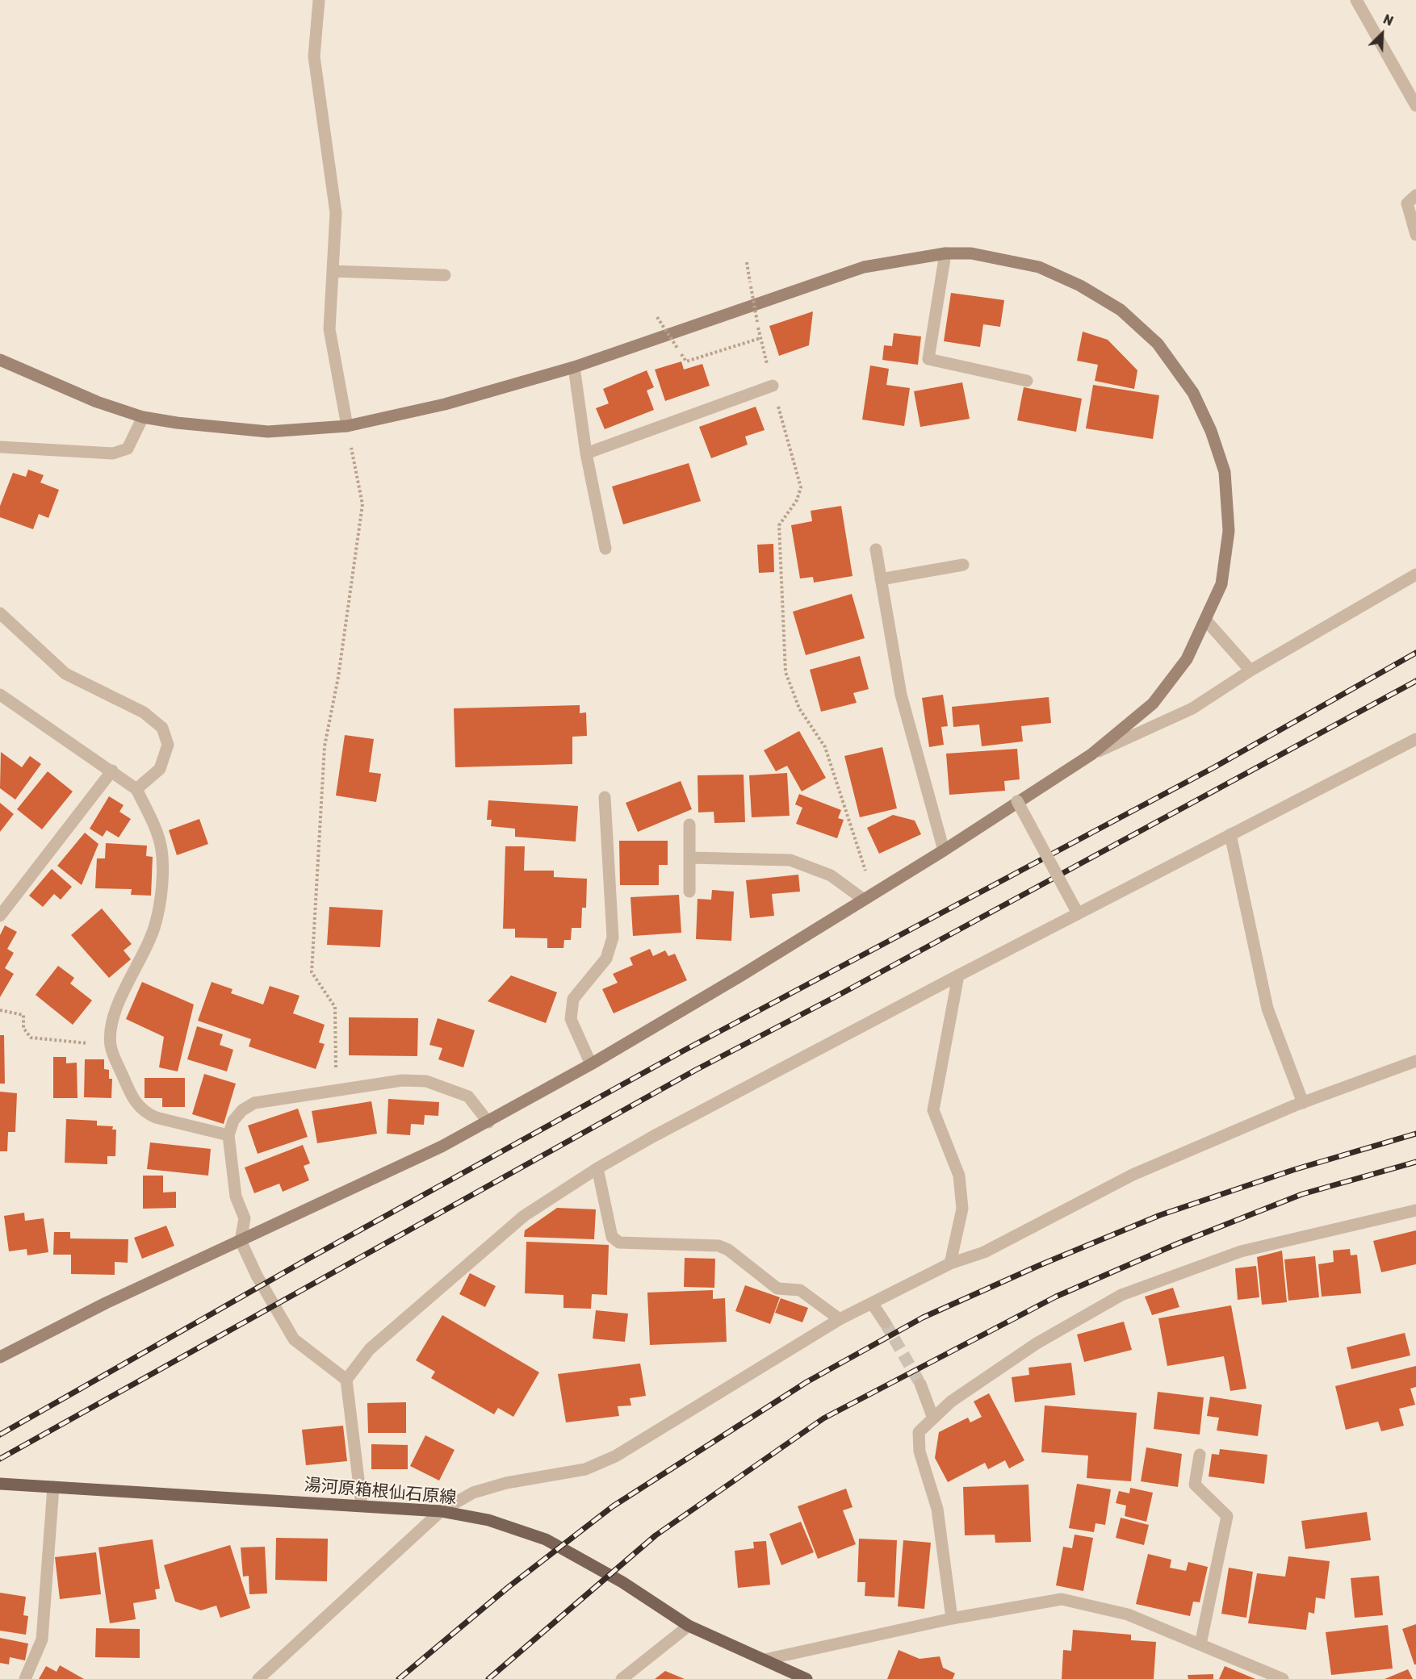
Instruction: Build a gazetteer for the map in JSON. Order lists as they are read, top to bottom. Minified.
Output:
{"streets":{"main road":["湯河原箱根仙石原線"]},"north":"top right"}
